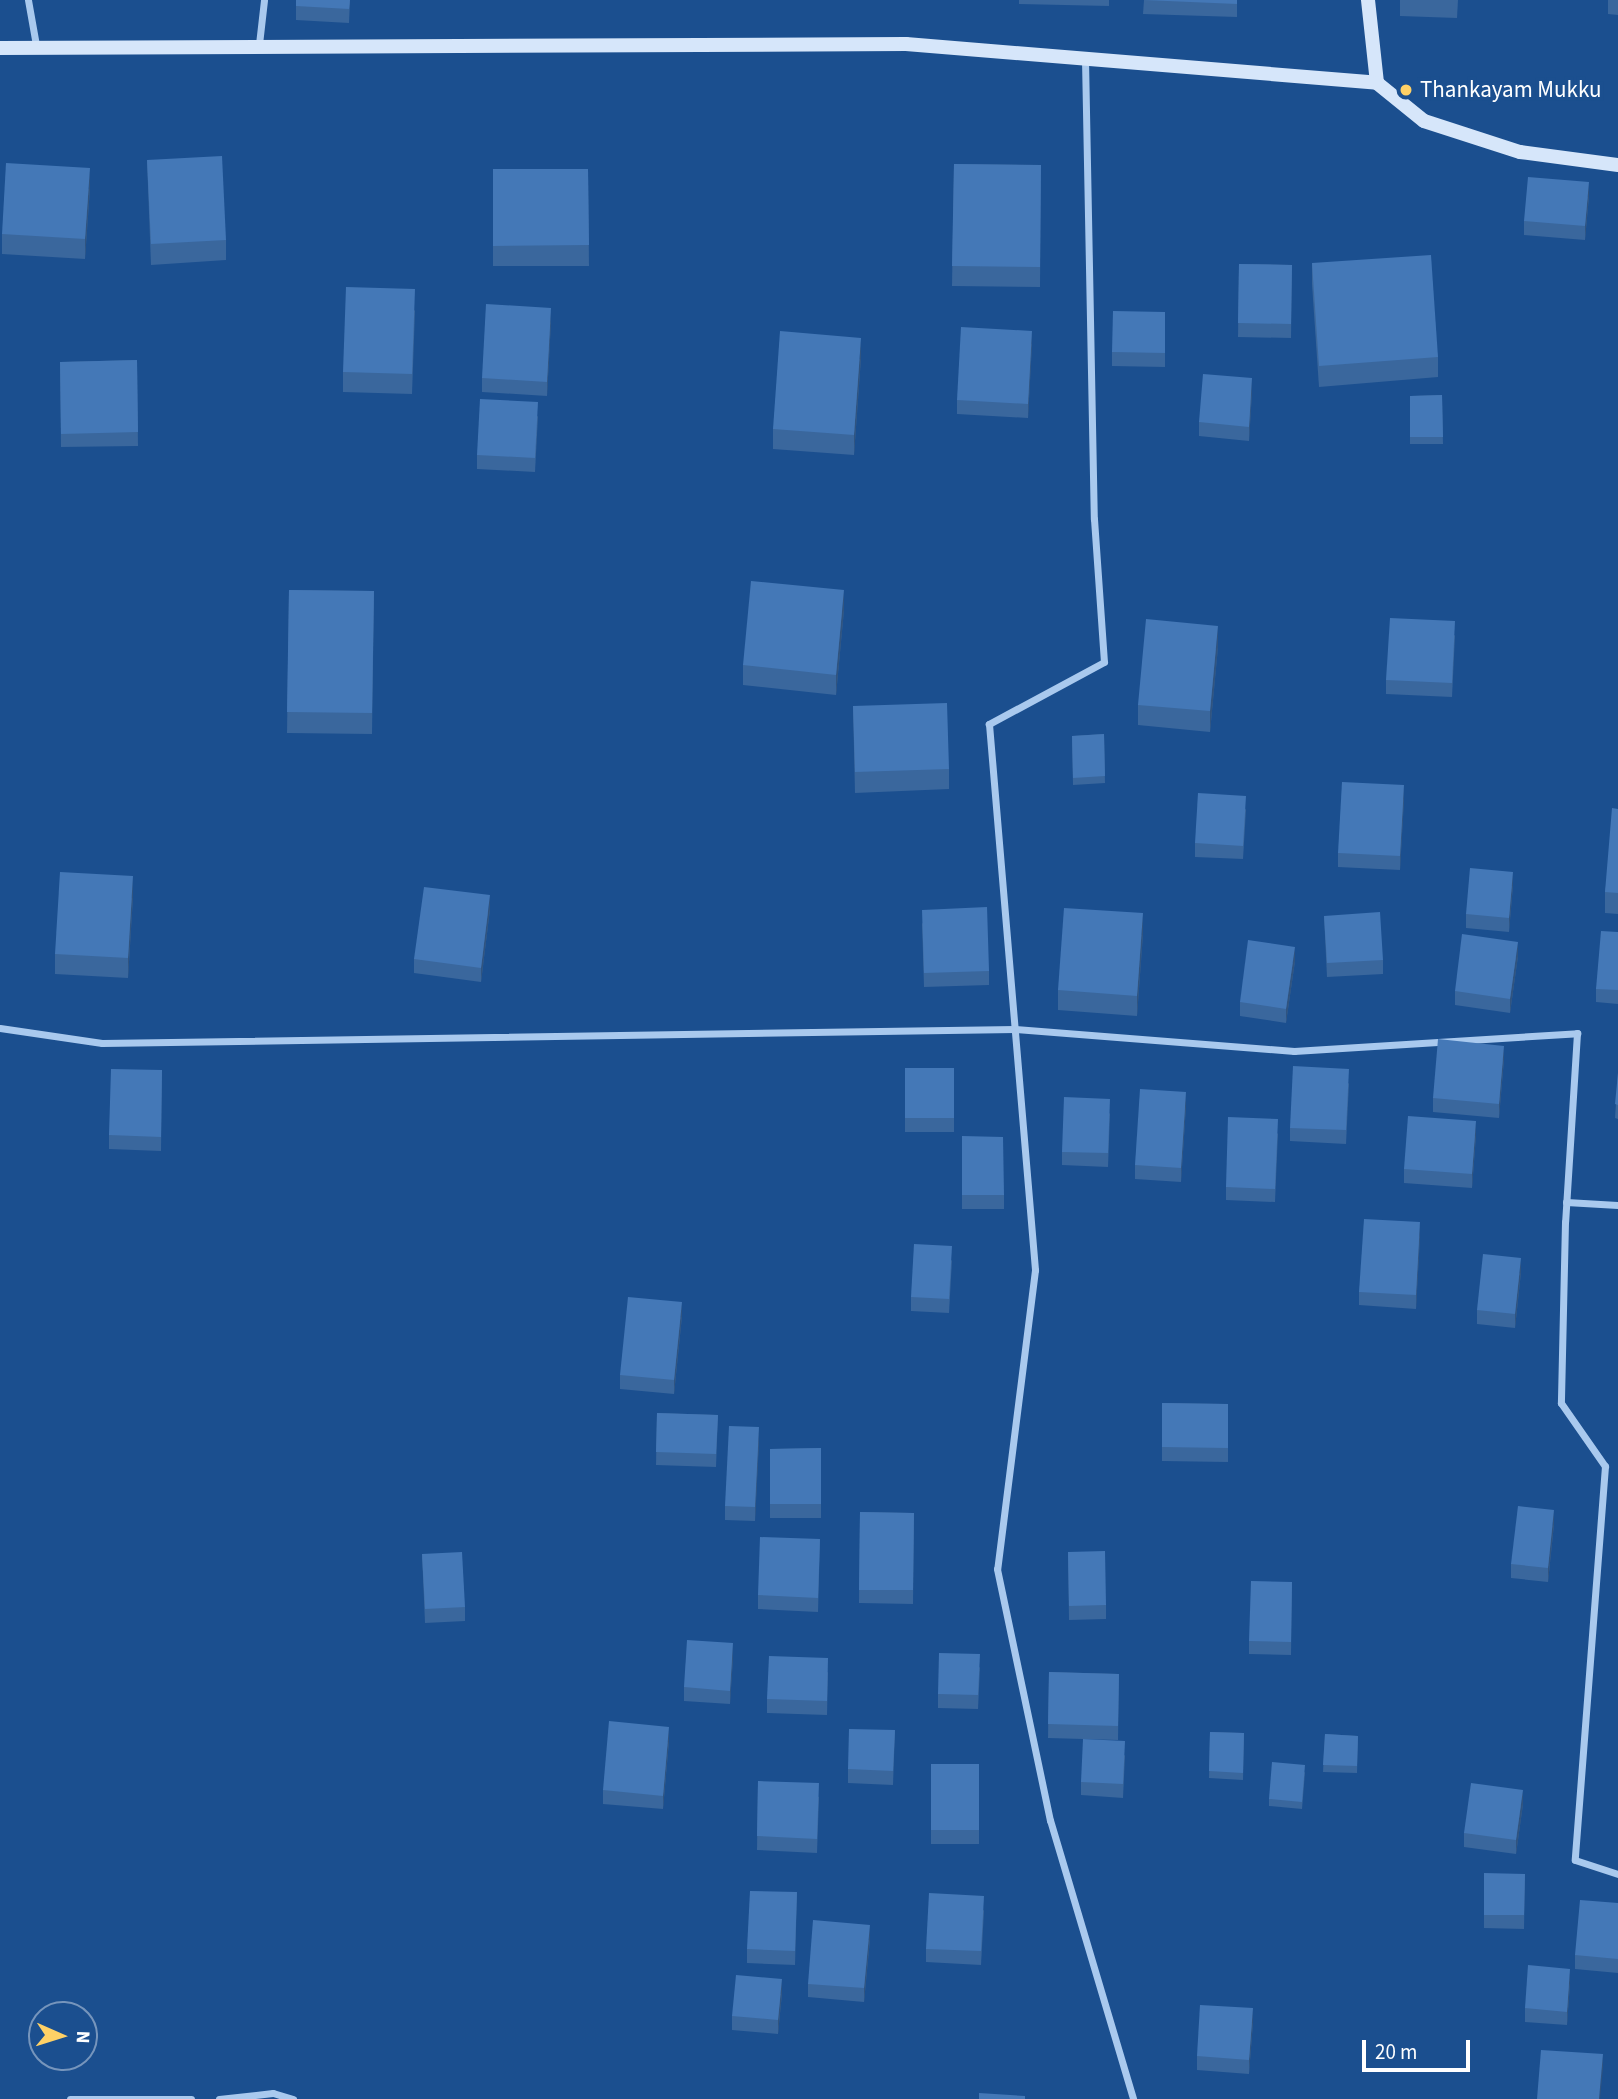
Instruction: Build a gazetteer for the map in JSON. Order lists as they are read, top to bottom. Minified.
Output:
{"places":["Thankayam Mukku"],"scale_bar":"20 m","north":"right"}
